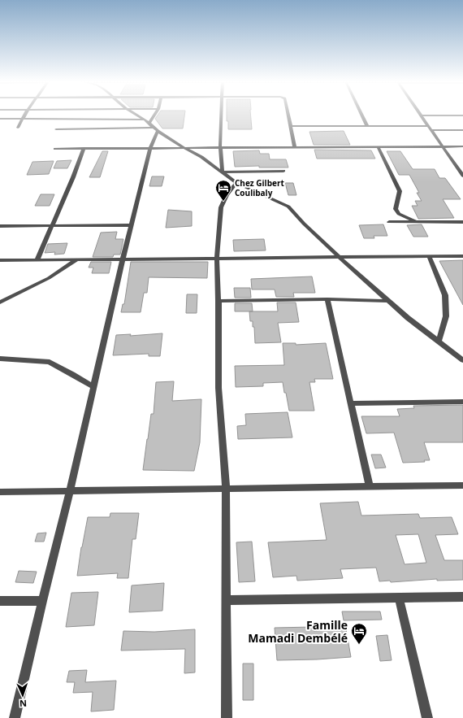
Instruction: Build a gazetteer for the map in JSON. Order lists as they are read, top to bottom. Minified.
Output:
{"places":{"hotel":["Chez Gilbert Coulibaly","Famille Mamadi Dembélé"]},"north":"bottom"}
